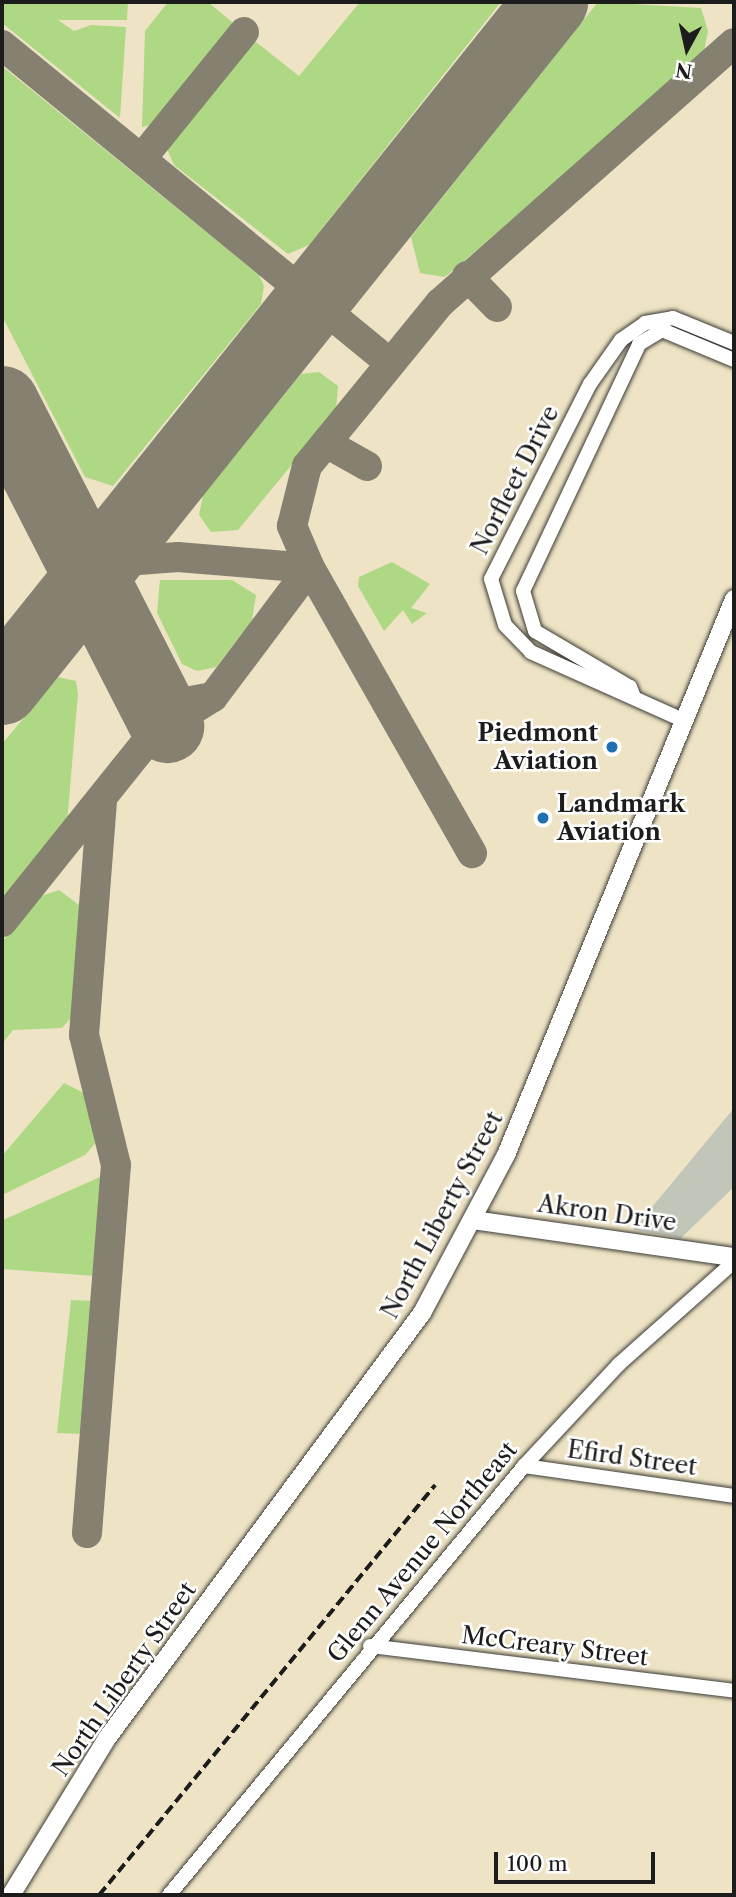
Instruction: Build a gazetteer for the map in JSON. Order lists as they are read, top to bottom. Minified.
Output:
{"streets":{"main road":["Akron Drive","North Liberty Street"],"street":["Norfleet Drive","Efird Street","Glenn Avenue Northeast","McCreary Street"]},"crossings":[["Norfleet Drive","North Liberty Street"],["Akron Drive","North Liberty Street"],["Akron Drive","Glenn Avenue Northeast"],["Efird Street","Glenn Avenue Northeast"],["Glenn Avenue Northeast","McCreary Street"]],"places":["Piedmont Aviation","Landmark Aviation"],"scale_bar":"100 m","north":"bottom"}
